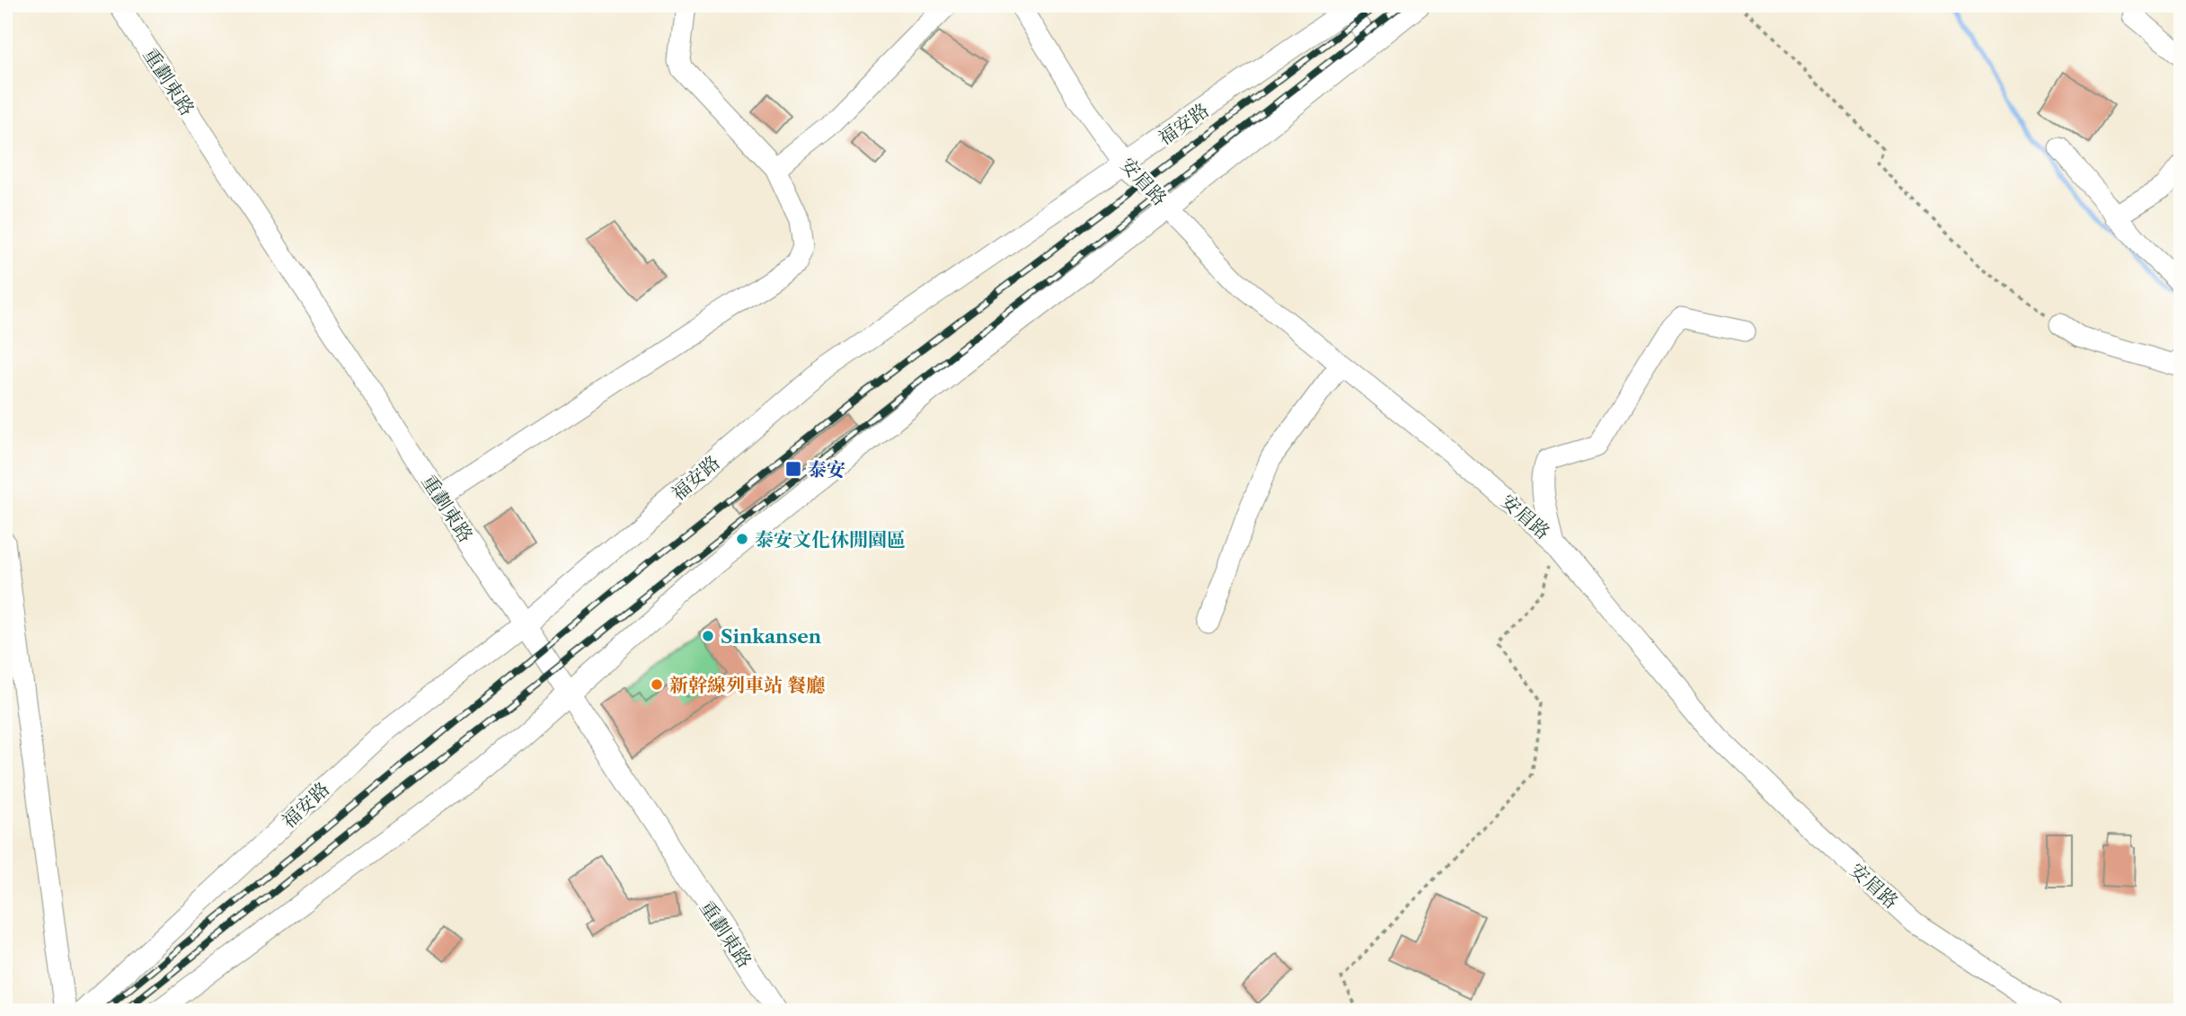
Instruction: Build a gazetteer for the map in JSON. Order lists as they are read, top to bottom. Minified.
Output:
{"streets":{"street":["重劃東路","福安路","安眉路"]},"crossings":[["重劃東路","福安路"],["福安路","安眉路"]],"places":{"transit":["泰安"],"other":["泰安文化休閒園區","Sinkansen","新幹線列車站 餐廳"]}}
